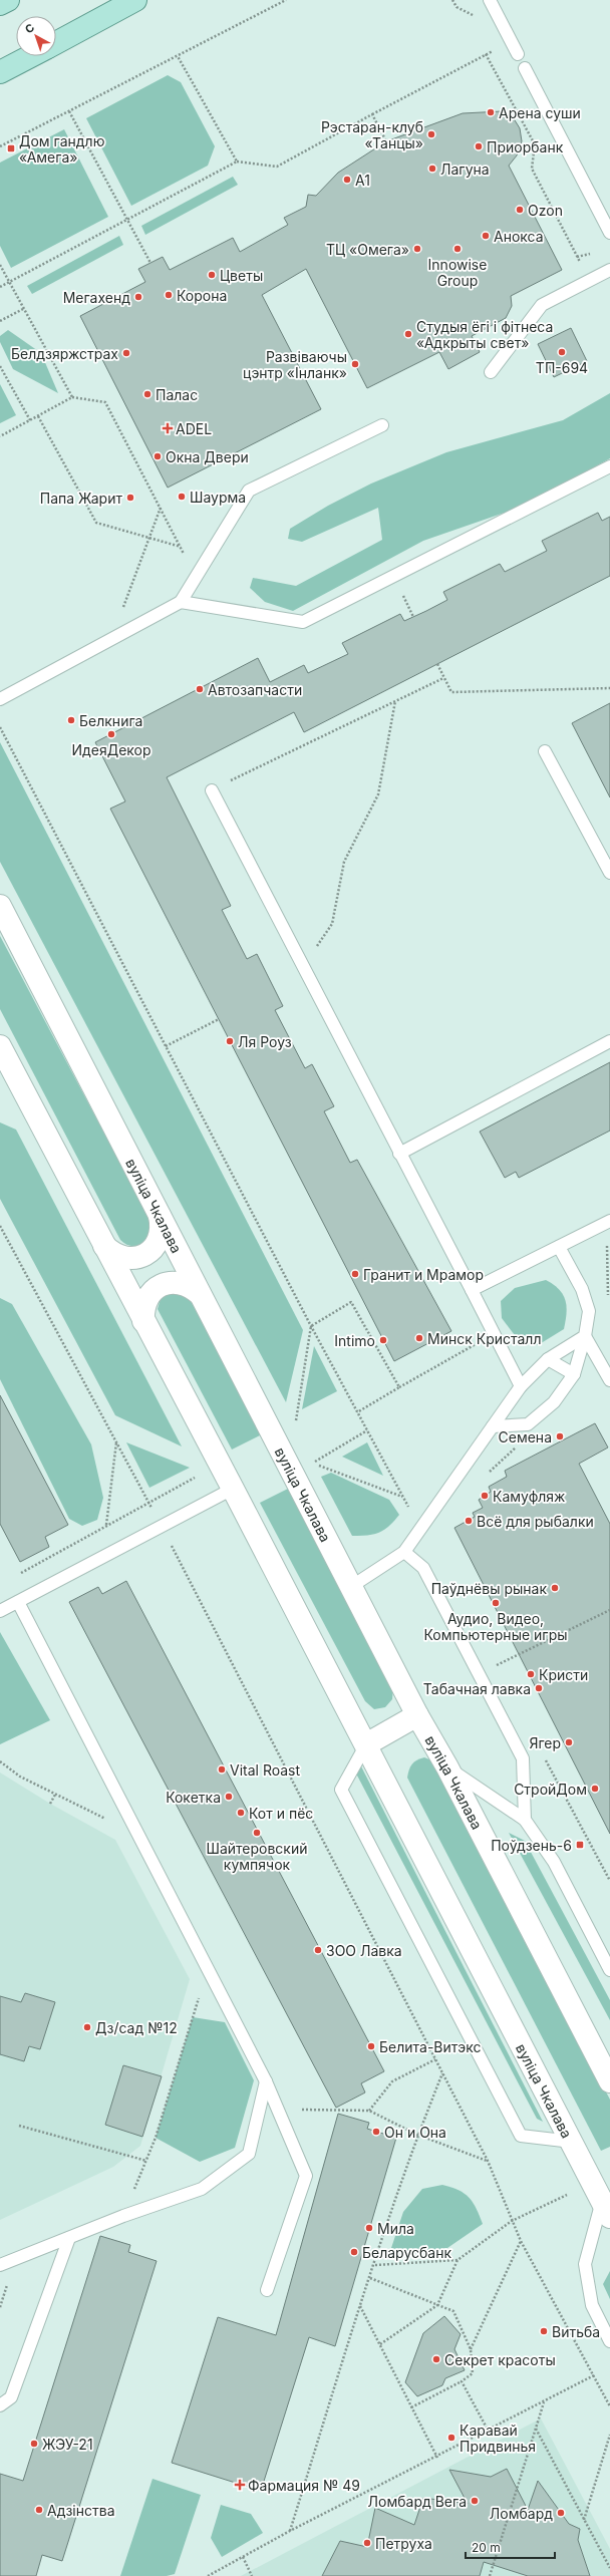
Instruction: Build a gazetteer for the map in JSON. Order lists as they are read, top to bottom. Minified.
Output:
{"streets":{"main road":["вуліца Чкалава"]},"places":{"other":["Арена суши","Рэстаран-клуб «Танцы»","Приорбанк","Лагуна","A1","Ozon","Анокса","ТЦ «Омега»","Innowise Group","Цветы","Корона","Мегахенд","Студыя ёгі і фітнеса «Адкрыты свет»","ТП-694","Белдзяржстрах","Развіваючы цэнтр «Інланк»","Палас","Окна Двери","Шаурма","Папа Жарит","Автозапчасти","Белкнига","ИдеяДекор","Ля Роуз","Гранит и Мрамор","Минск Кристалл","Intimo","Семена","Камуфляж","Всё для рыбалки","Паўднёвы рынак","Аудио, Видео, Компьютерные игры","Кристи","Табачная лавка","Ягер","Vital Roast","СтройДом","Кокетка","Кот и пёс","Шайтеровский кумпячок","ЗОО Лавка","Дз/сад №12","Белита-Витэкс","Он и Она","Мила","Беларусбанк","Витьба","Секрет красоты","Каравай Придвинья","ЖЭУ-21","Ломбард Вега","Адзінства","Ломбард","Петруха"],"transit":["Дом гандлю «Амега»","Поўдзень-6"],"health":["ADEL","Фармация № 49"]},"scale_bar":"20 m","north":"top left"}
